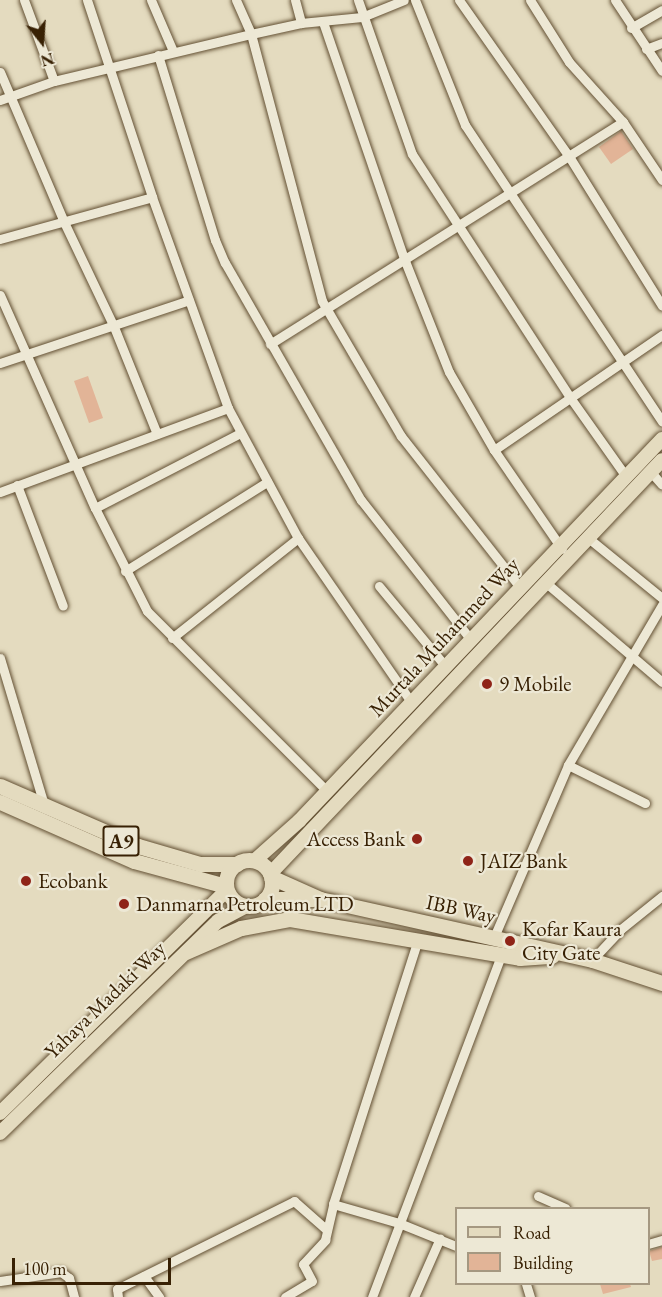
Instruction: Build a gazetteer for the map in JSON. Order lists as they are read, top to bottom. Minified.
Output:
{"streets":{"highway":["A9","IBB Way"],"main road":["Murtala Muhammed Way","Yahaya Madaki Way"]},"crossings":[["Murtala Muhammed Way","A9"],["Murtala Muhammed Way","IBB Way"],["Murtala Muhammed Way","Yahaya Madaki Way"],["A9","IBB Way"],["A9","Yahaya Madaki Way"],["IBB Way","Yahaya Madaki Way"]],"places":["9 Mobile","Access Bank","JAIZ Bank","Ecobank","Danmarna Petroleum LTD","Kofar Kaura City Gate"],"legend":["Road","Building"],"scale_bar":"100 m","north":"bottom"}
